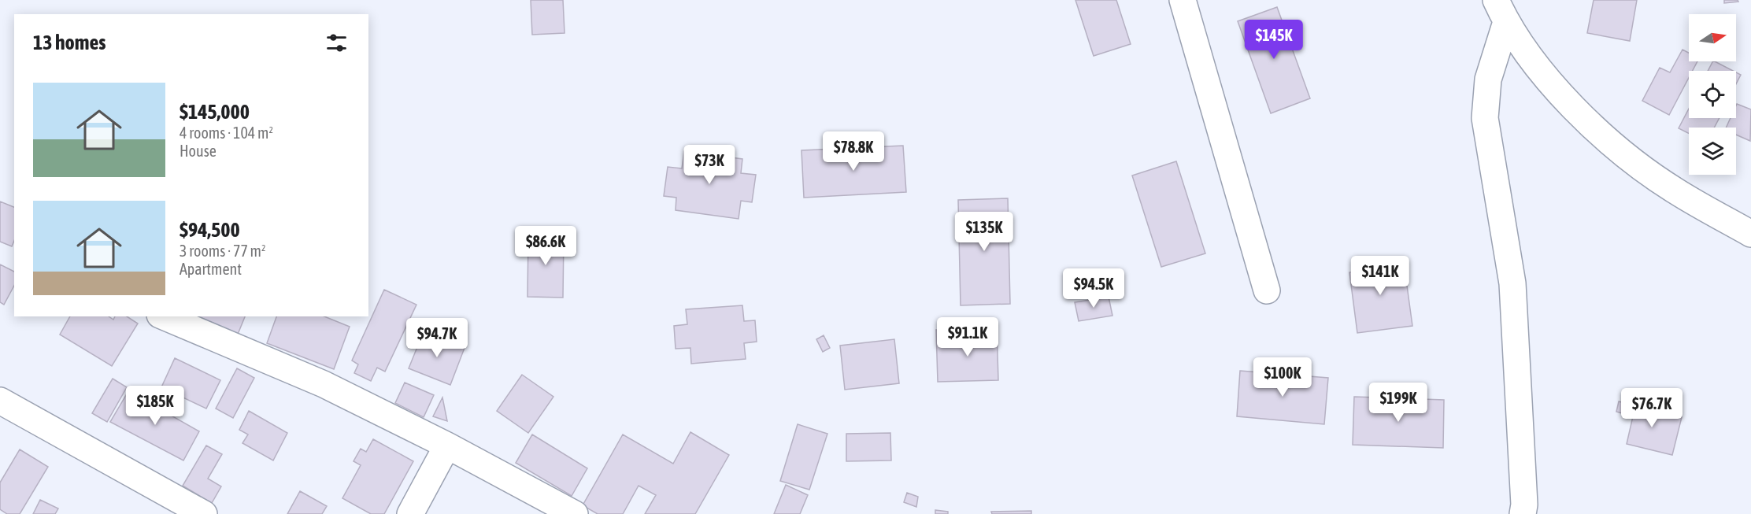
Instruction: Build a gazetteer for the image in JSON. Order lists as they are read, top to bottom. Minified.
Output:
{"north":"right","page":{"heading":"13 homes","price":["$145K","$78.8K","$73K","$135K","$86.6K","$141K","$94.5K","$91.1K","$94.7K","$100K","$199K","$185K","$76.7K"],"list":[{"name":"$145,000","note":"4 rooms · 104 m² · House"},{"name":"$94,500","note":"3 rooms · 77 m² · Apartment"}]}}
